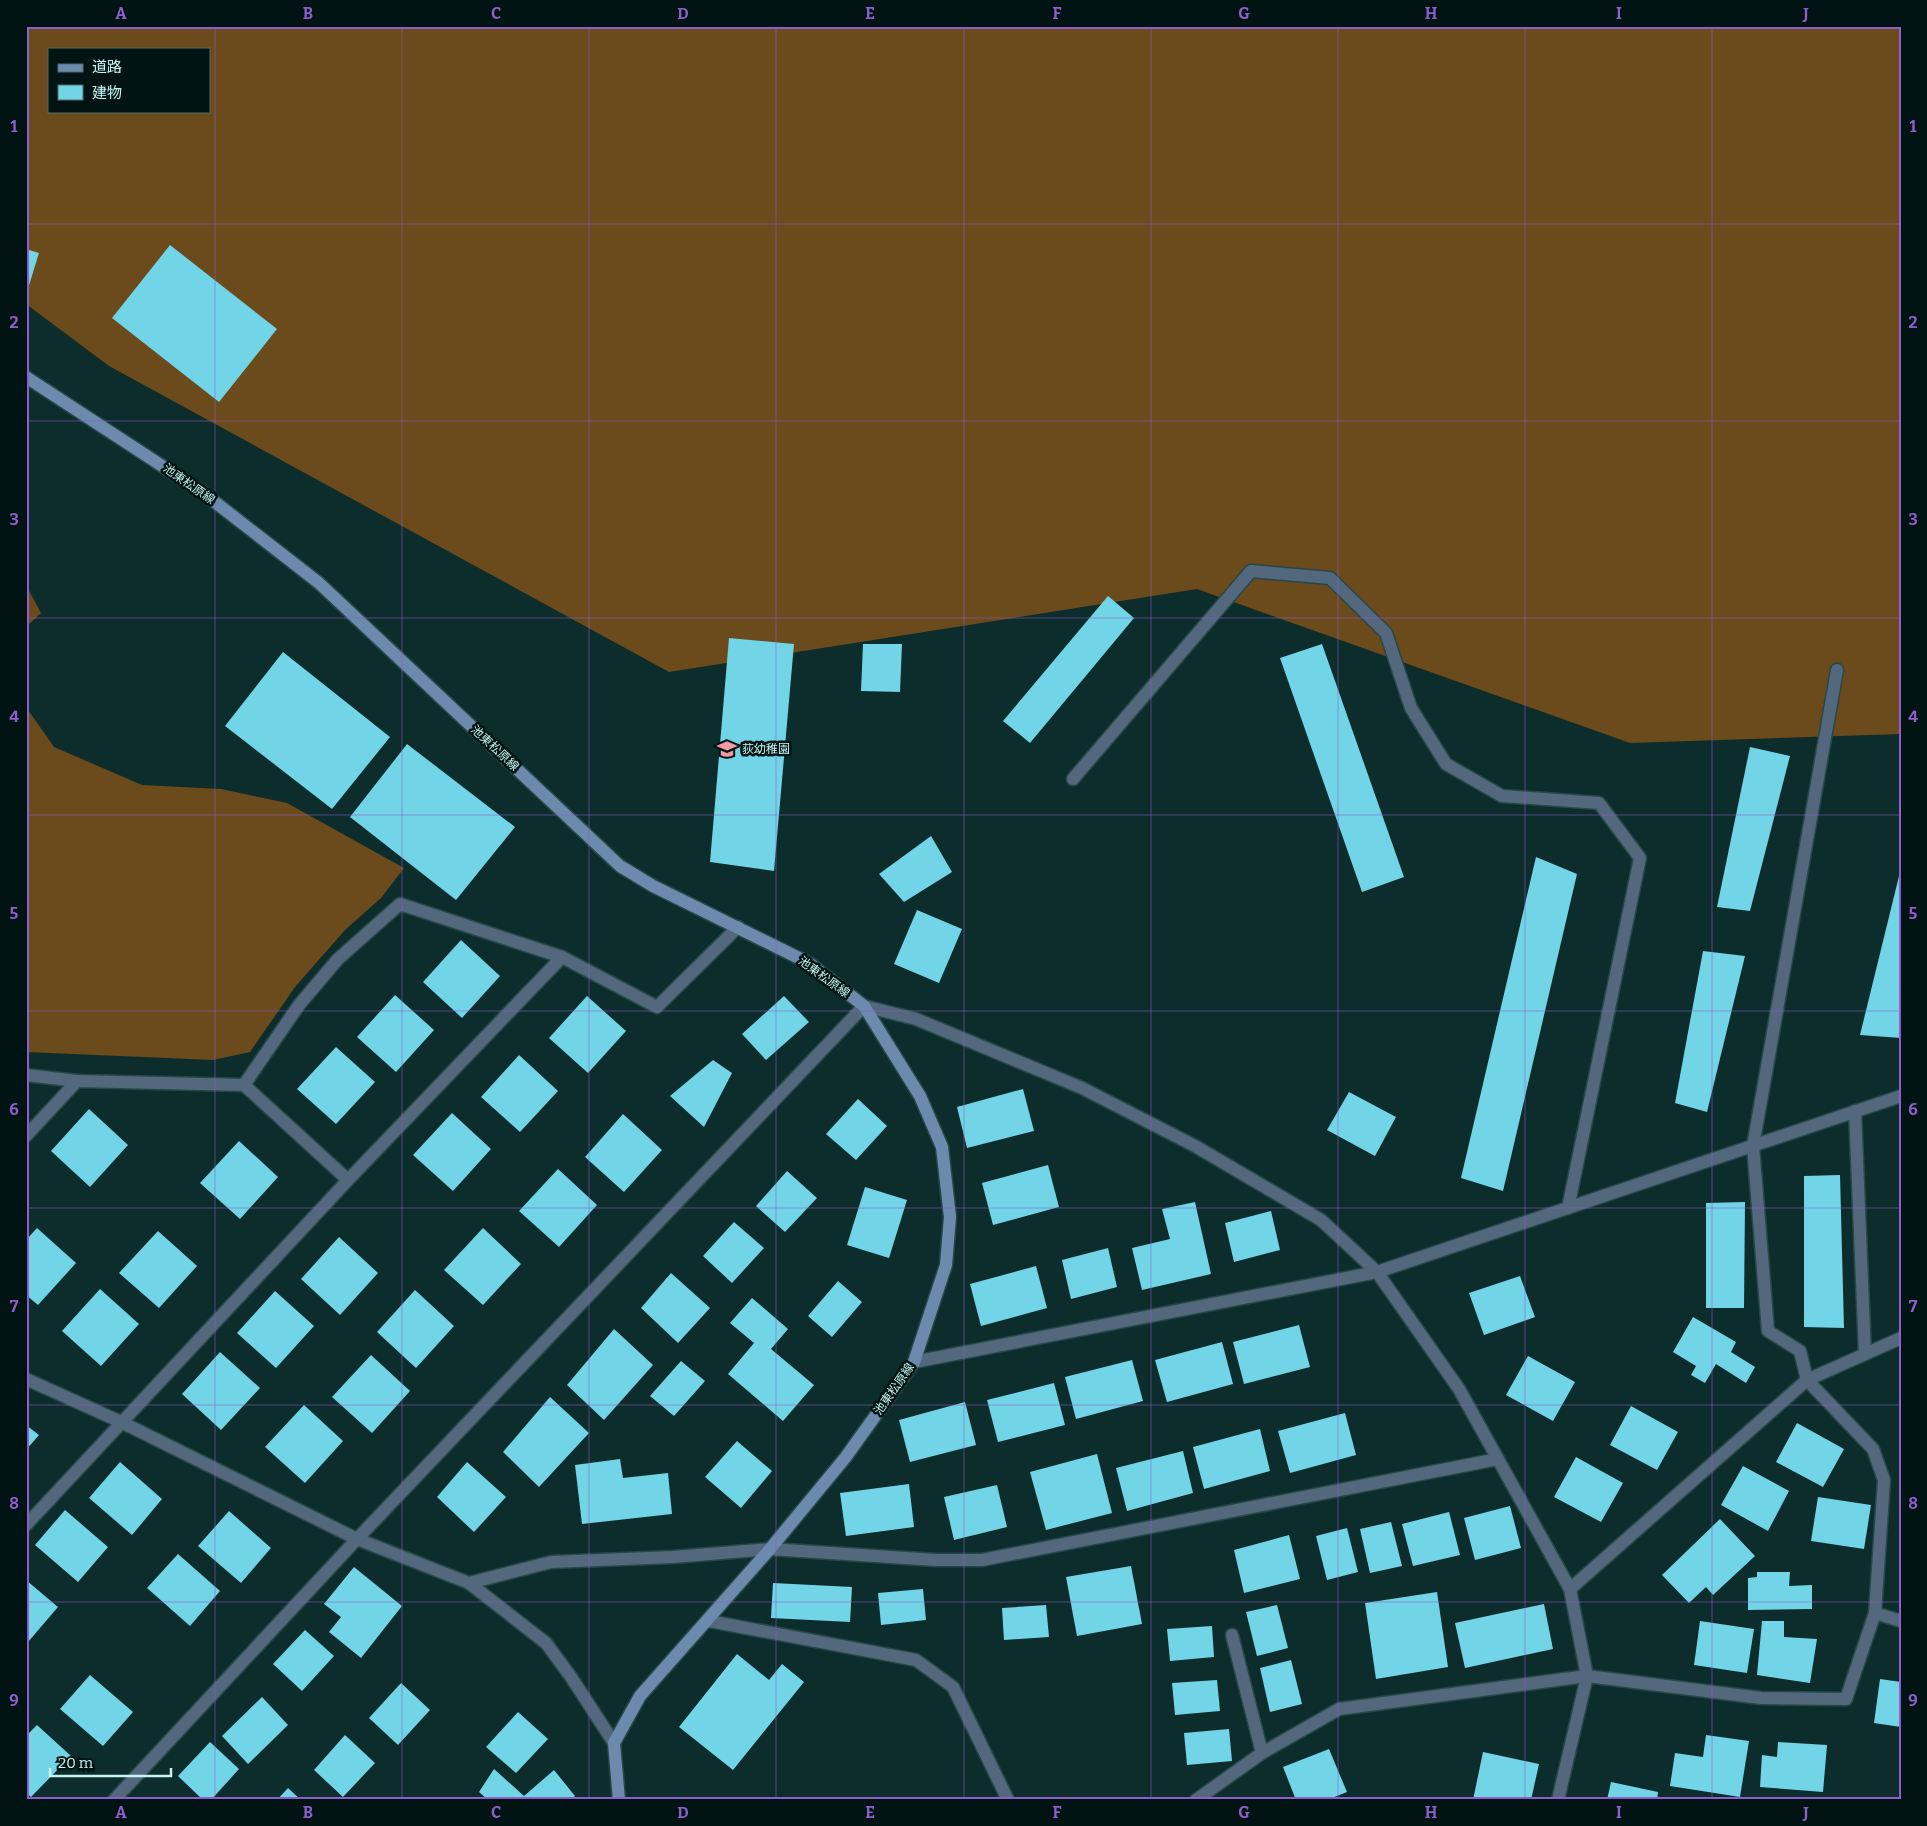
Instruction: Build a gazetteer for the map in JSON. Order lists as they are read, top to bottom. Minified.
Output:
{"streets":{"main road":["池東松原線"]},"places":{"school or university":["荻幼稚園"]},"legend":["道路","建物"],"scale_bar":"20 m","grid":{"columns":["A","B","C","D","E","F","G","H","I","J"],"rows":["1","2","3","4","5","6","7","8","9"]}}
